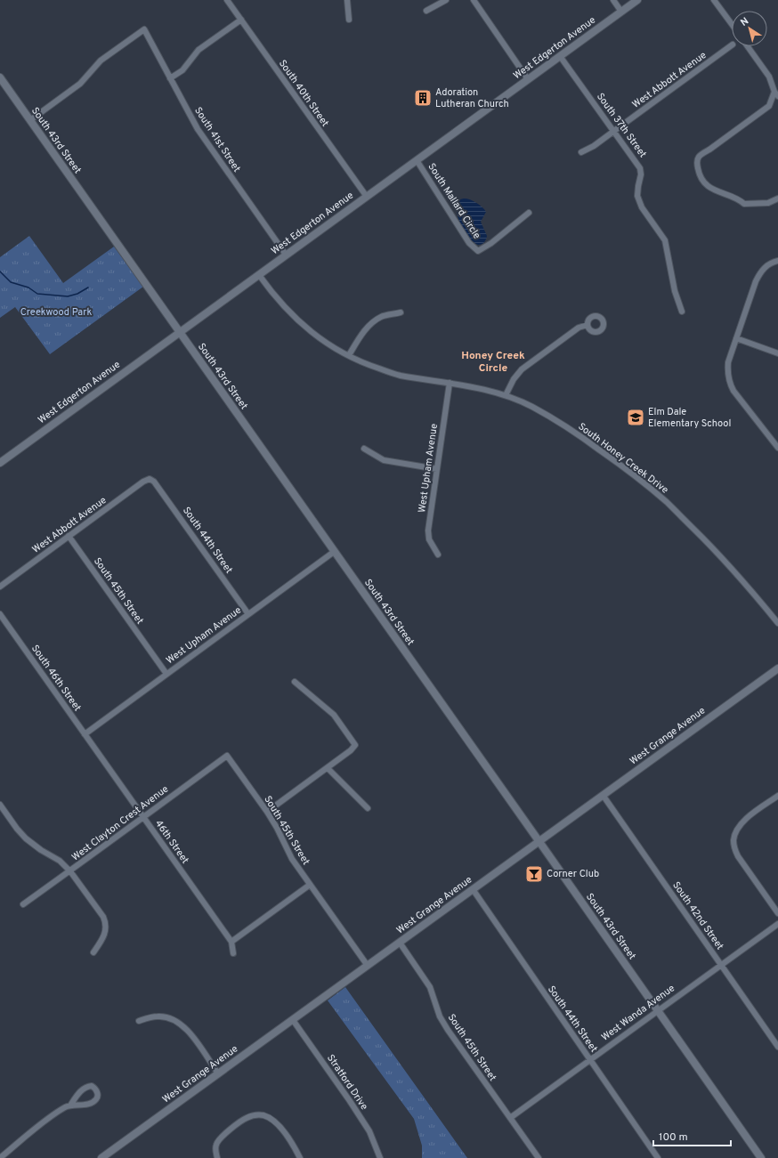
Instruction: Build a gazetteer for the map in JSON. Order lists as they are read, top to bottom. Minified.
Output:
{"streets":{"street":["West Edgerton Avenue","West Abbott Avenue","South 40th Street","South 37th Street","South 41st Street","South 43rd Street","South Mallard Circle","South Honey Creek Drive","West Upham Avenue","South 44th Street","South 45th Street","South 46th Street","West Grange Avenue","West Clayton Crest Avenue","46th Street","South 42nd Street","West Wanda Avenue","Stratford Drive"]},"crossings":[["West Edgerton Avenue","South 40th Street"],["West Edgerton Avenue","South 37th Street"],["West Edgerton Avenue","South 41st Street"],["West Edgerton Avenue","South 43rd Street"],["West Edgerton Avenue","South Mallard Circle"],["West Edgerton Avenue","South Honey Creek Drive"],["West Abbott Avenue","South 37th Street"],["West Abbott Avenue","South 44th Street"],["West Abbott Avenue","South 45th Street"],["South 41st Street","South 43rd Street"],["South 43rd Street","West Upham Avenue"],["South 43rd Street","West Grange Avenue"],["South 43rd Street","West Wanda Avenue"],["South Honey Creek Drive","West Upham Avenue"],["West Upham Avenue","South 44th Street"],["West Upham Avenue","South 45th Street"],["West Upham Avenue","South 46th Street"],["South 44th Street","West Grange Avenue"],["South 44th Street","West Wanda Avenue"],["South 45th Street","West Grange Avenue"],["South 45th Street","West Clayton Crest Avenue"],["South 45th Street","West Wanda Avenue"],["South 46th Street","46th Street"],["West Grange Avenue","South 42nd Street"],["West Grange Avenue","Stratford Drive"],["West Clayton Crest Avenue","46th Street"],["South 42nd Street","West Wanda Avenue"]],"districts":["Honey Creek Circle"],"parks":["Creekwood Park"],"places":{"building":["Adoration Lutheran Church"],"school or university":["Elm Dale Elementary School"],"bar":["Corner Club"]},"scale_bar":"100 m","north":"top left"}
